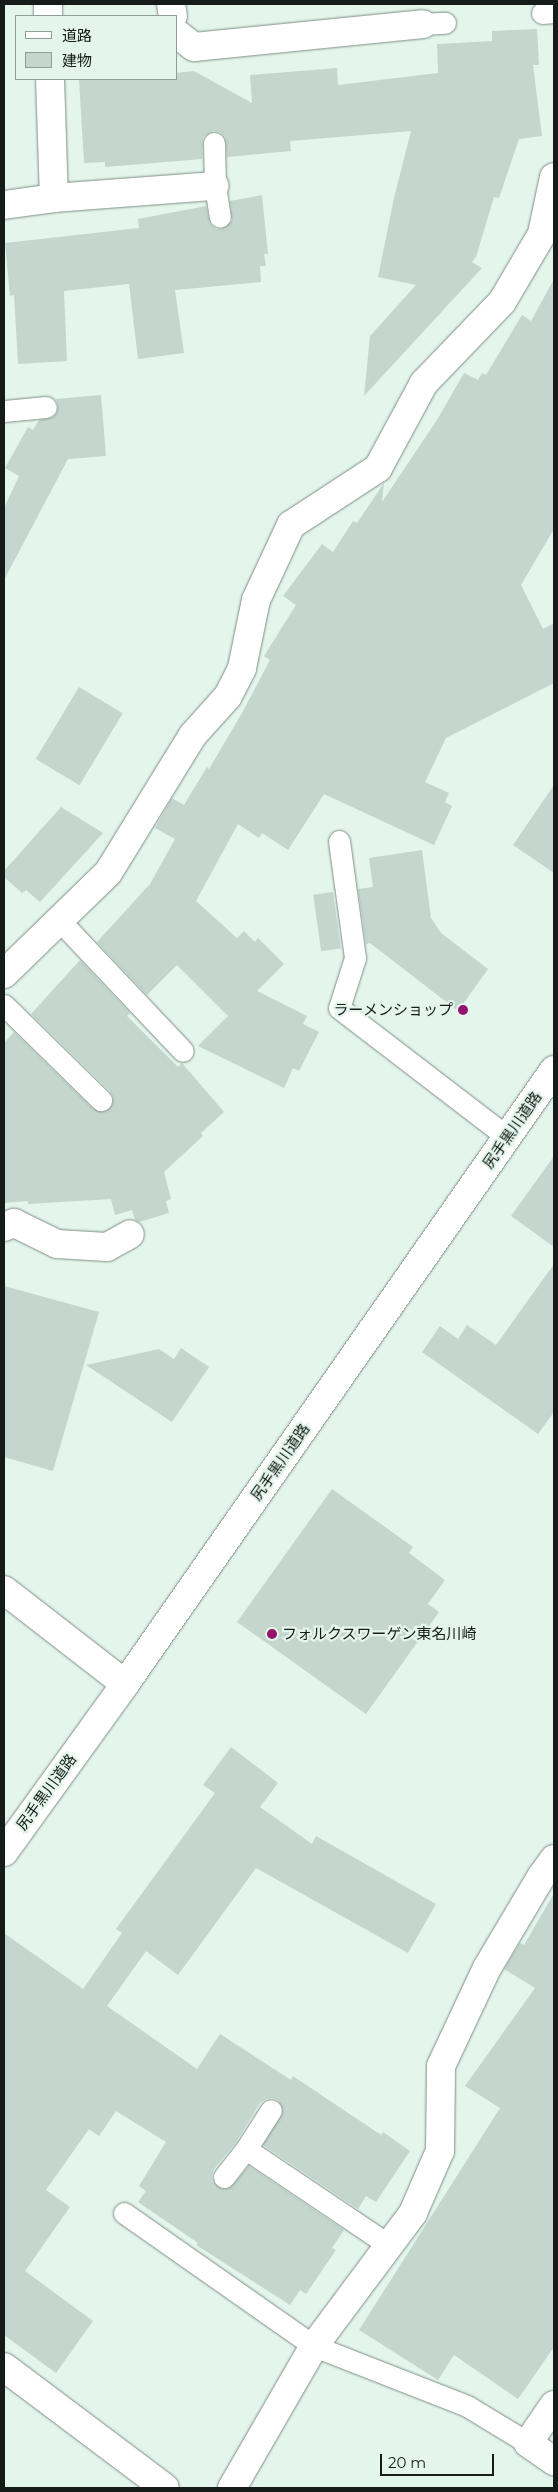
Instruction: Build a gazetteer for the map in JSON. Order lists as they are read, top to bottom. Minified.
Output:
{"streets":{"street":["尻手黒川道路"]},"places":["ラーメンショップ","フォルクスワーゲン東名川崎"],"legend":["道路","建物"],"scale_bar":"20 m"}
